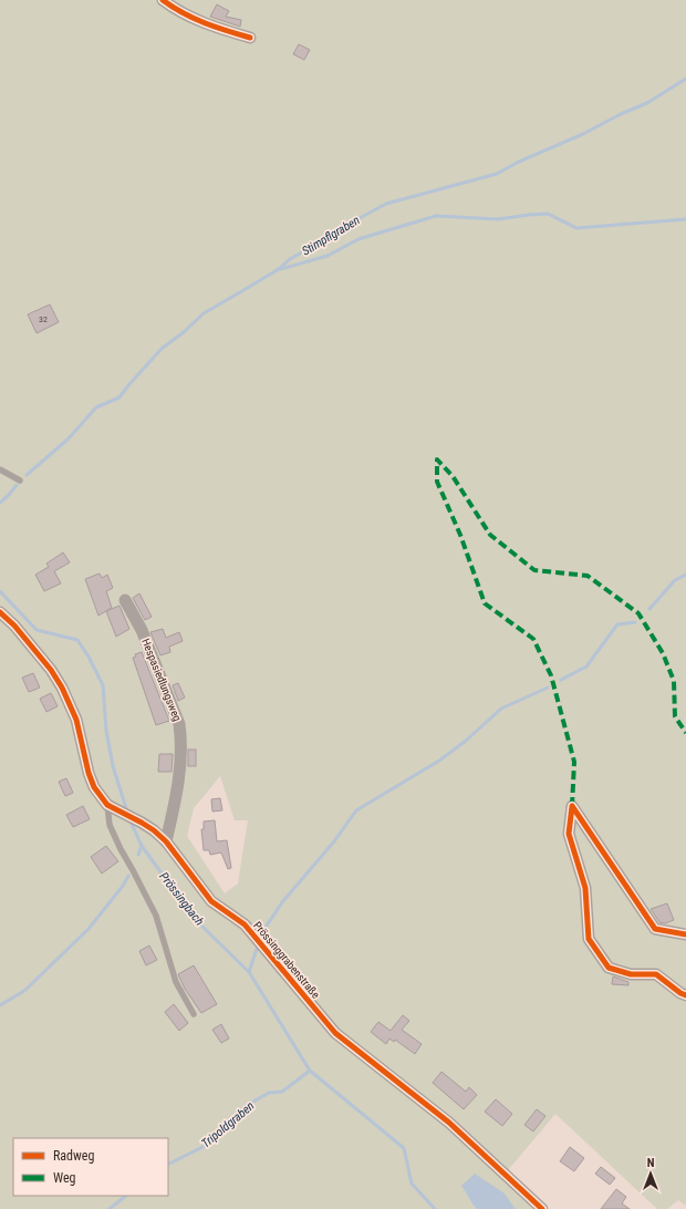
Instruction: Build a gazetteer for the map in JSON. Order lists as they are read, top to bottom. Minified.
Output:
{"streets":{"street":["Hespasiedlungsweg","Prössinggrabenstraße"]},"crossings":[["Hespasiedlungsweg","Prössinggrabenstraße"]],"water":["Stimpflgraben","Prössingbach","Tripoldgraben"],"house_numbers":["32"],"legend":["Radweg","Weg"],"north":"top"}
